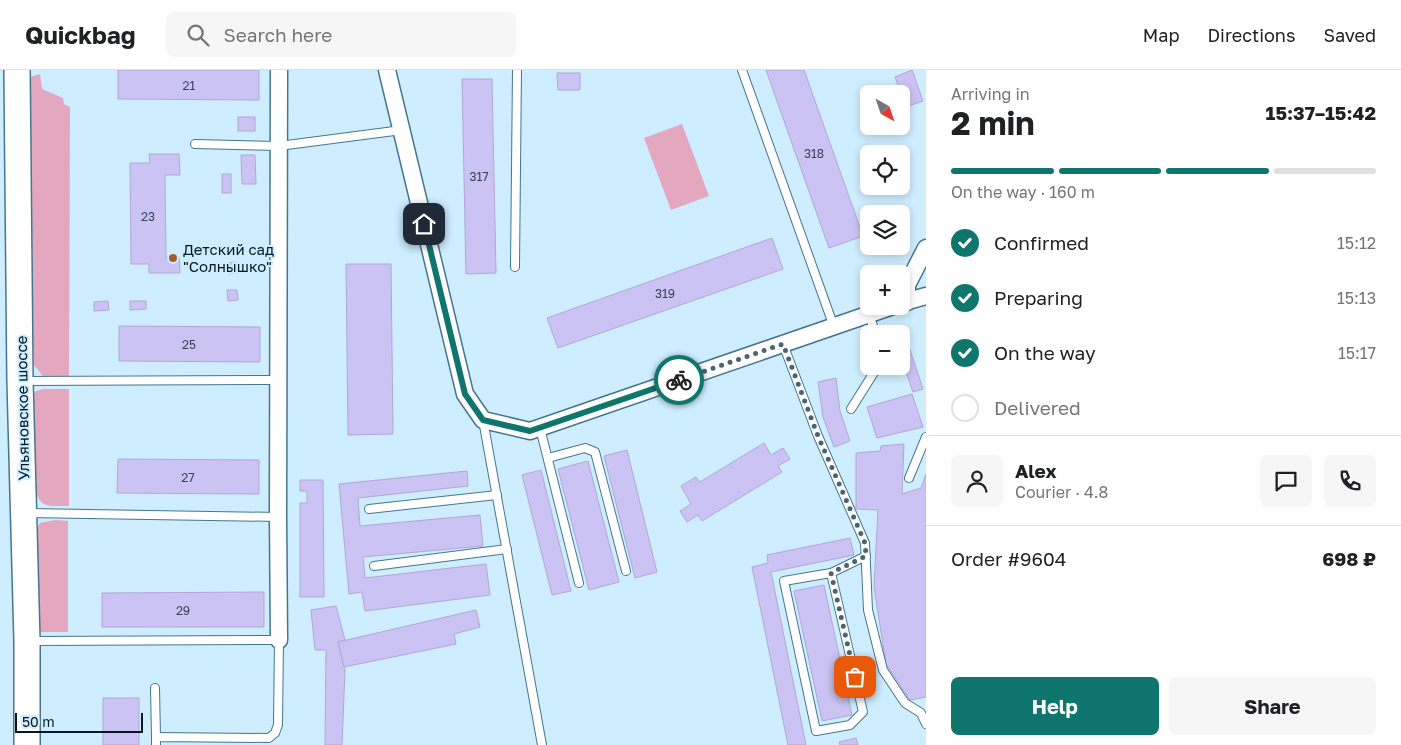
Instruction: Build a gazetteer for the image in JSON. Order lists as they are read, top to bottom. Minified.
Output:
{"streets":{"main road":["Ульяновское шоссе"]},"places":["Детский сад \"Солнышко\""],"house_numbers":["21","318","317","23","319","25","27","29"],"scale_bar":"50 m","north":"bottom right","page":{"header":"Quickbag","search":"Search here","nav":["Map","Directions","Saved"],"heading":["2 min","Arriving in","15:37–15:42"],"panel":["Alex","Courier · 4.8","Order #9604","698 ₽"],"map_buttons":["+","−"],"bar":"On the way · 160 m","list":[["Confirmed","15:12"],["Preparing","15:13"],["On the way","15:17"],"Delivered"],"buttons":["Help","Share"],"scale":"50 m"}}
